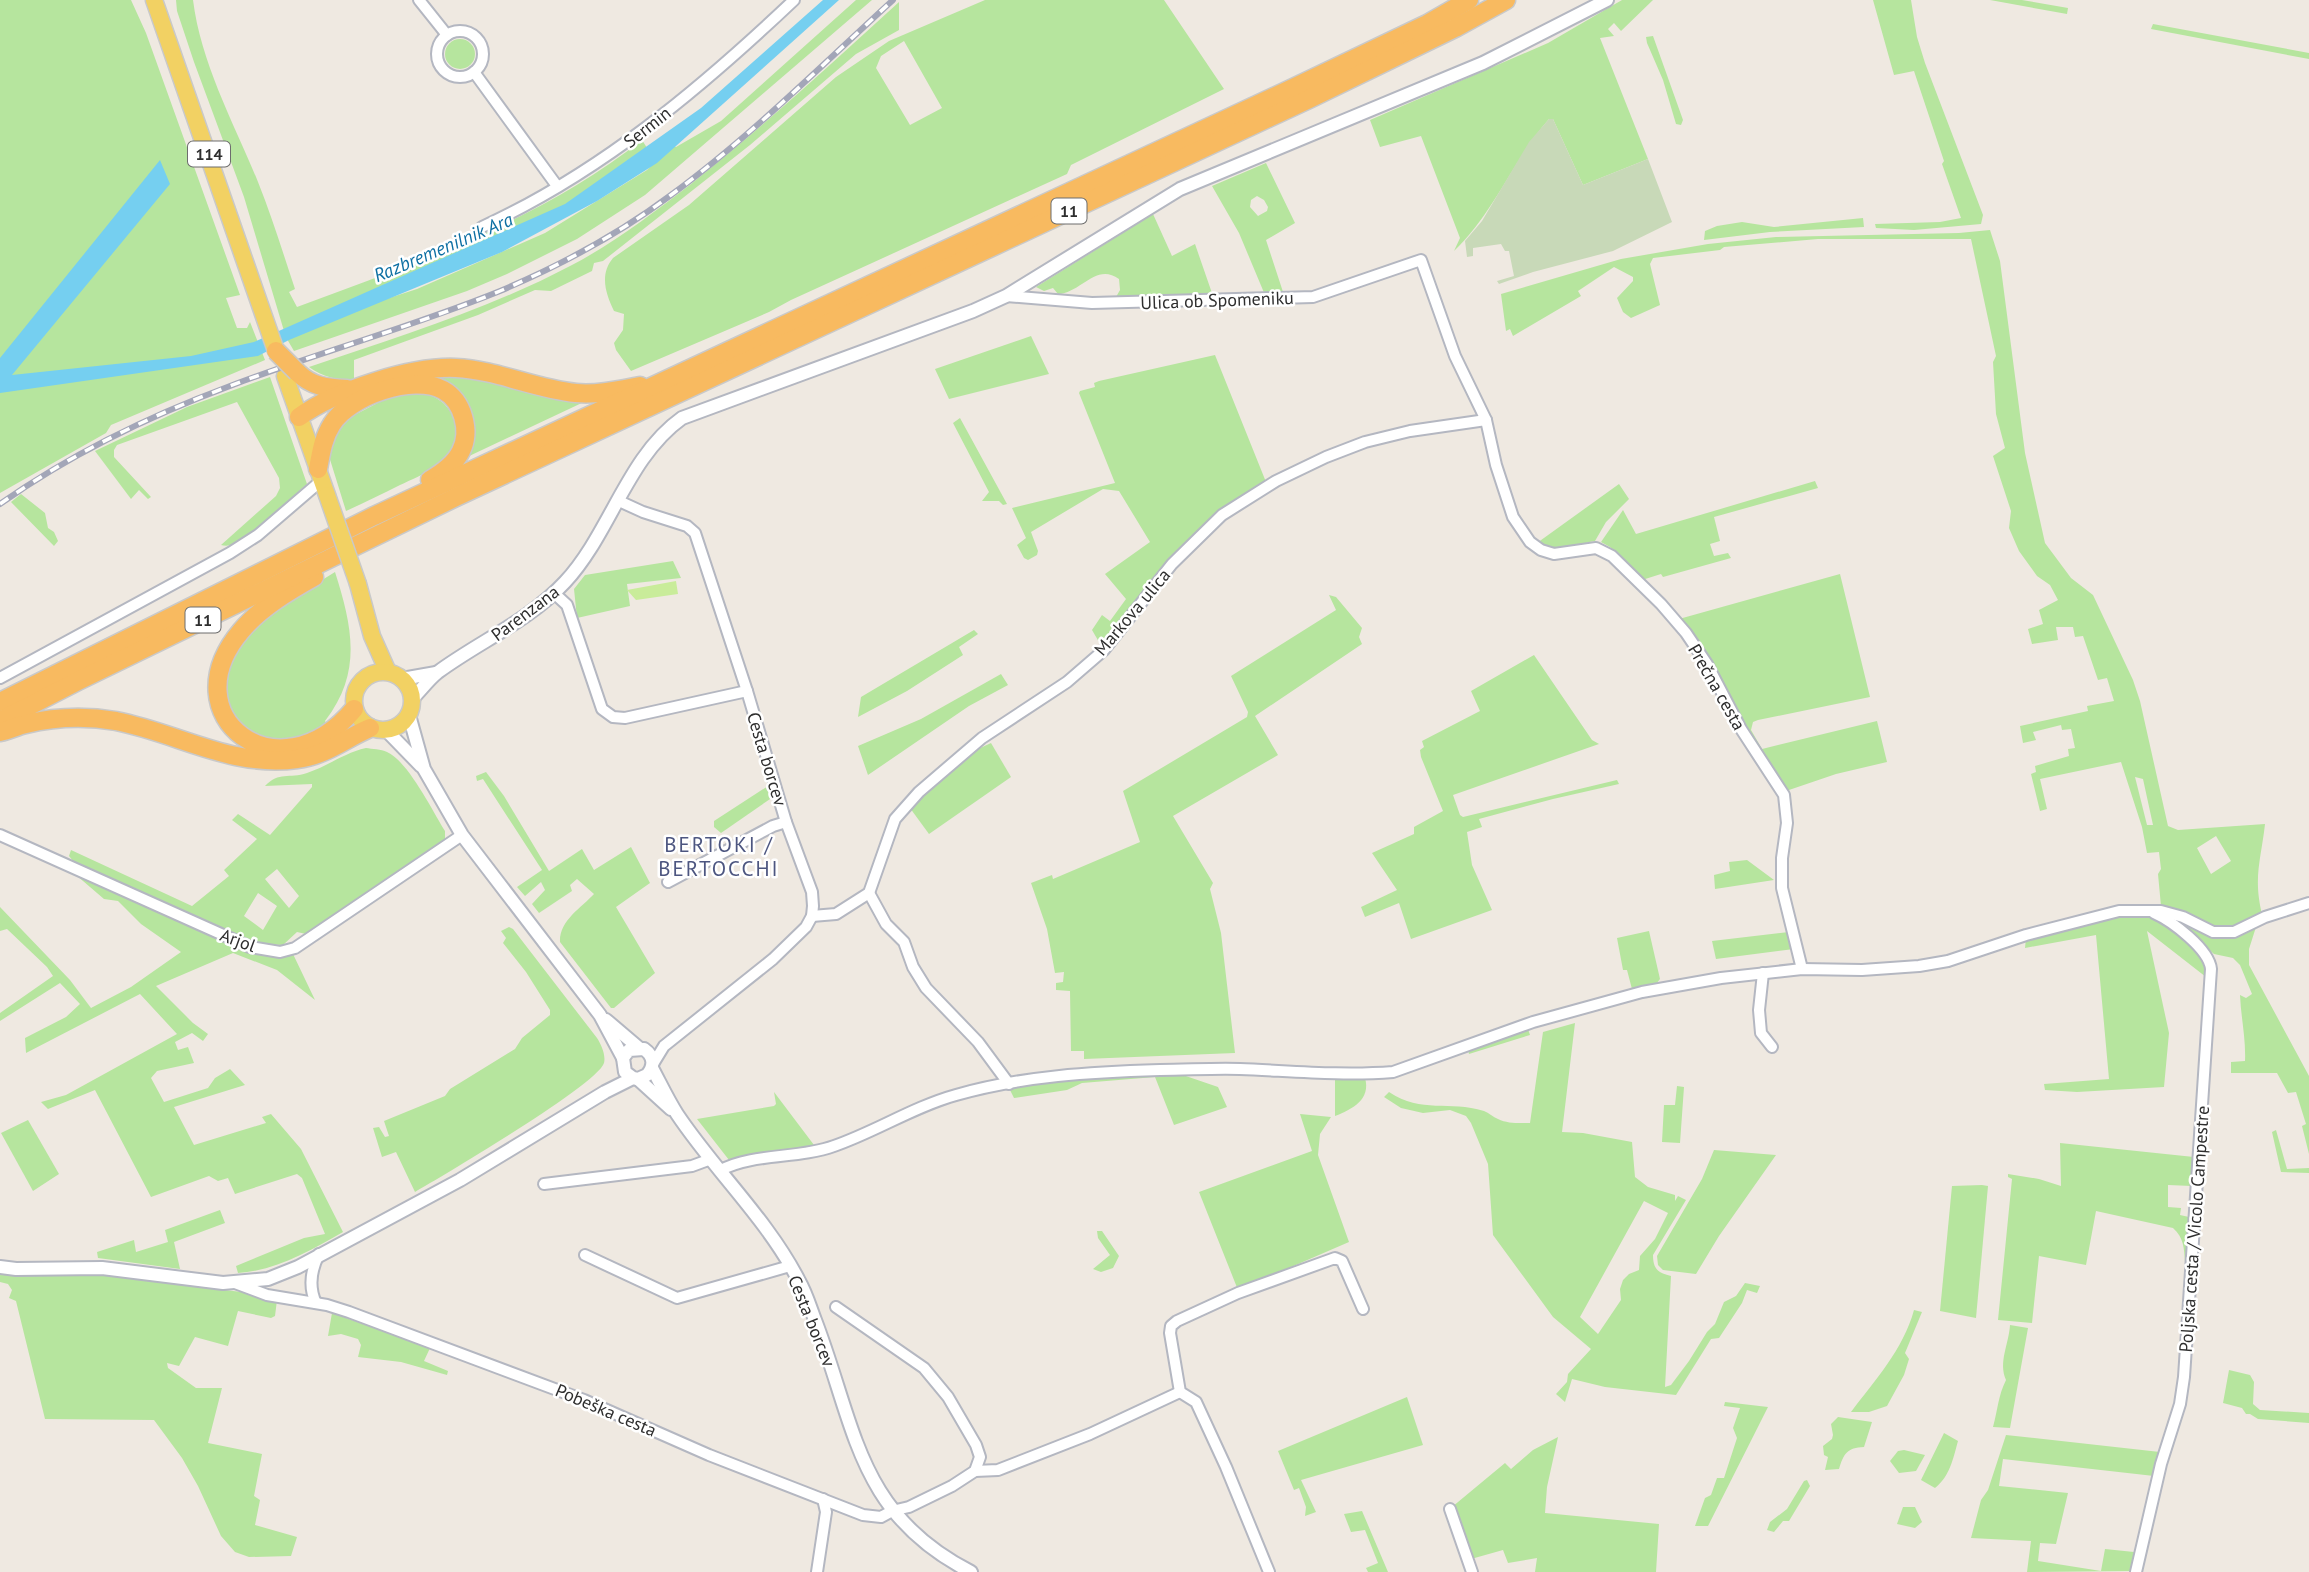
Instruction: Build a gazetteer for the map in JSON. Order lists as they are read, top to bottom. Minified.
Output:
{"streets":{"highway":["11"],"main road":["114"],"street":["Sermin","Ulica ob Spomeniku","Markova ulica","Parenzana","Prečna cesta","Cesta borcev","Arjol","Poljska cesta / Vicolo Campestre","Pobeška cesta"]},"crossings":[["Ulica ob Spomeniku","Parenzana"],["Ulica ob Spomeniku","Prečna cesta"],["Markova ulica","Prečna cesta"],["Parenzana","Cesta borcev"],["Cesta borcev","Pobeška cesta"]],"districts":["BERTOKI / BERTOCCHI"],"water":["Razbremenilnik Ara"]}
